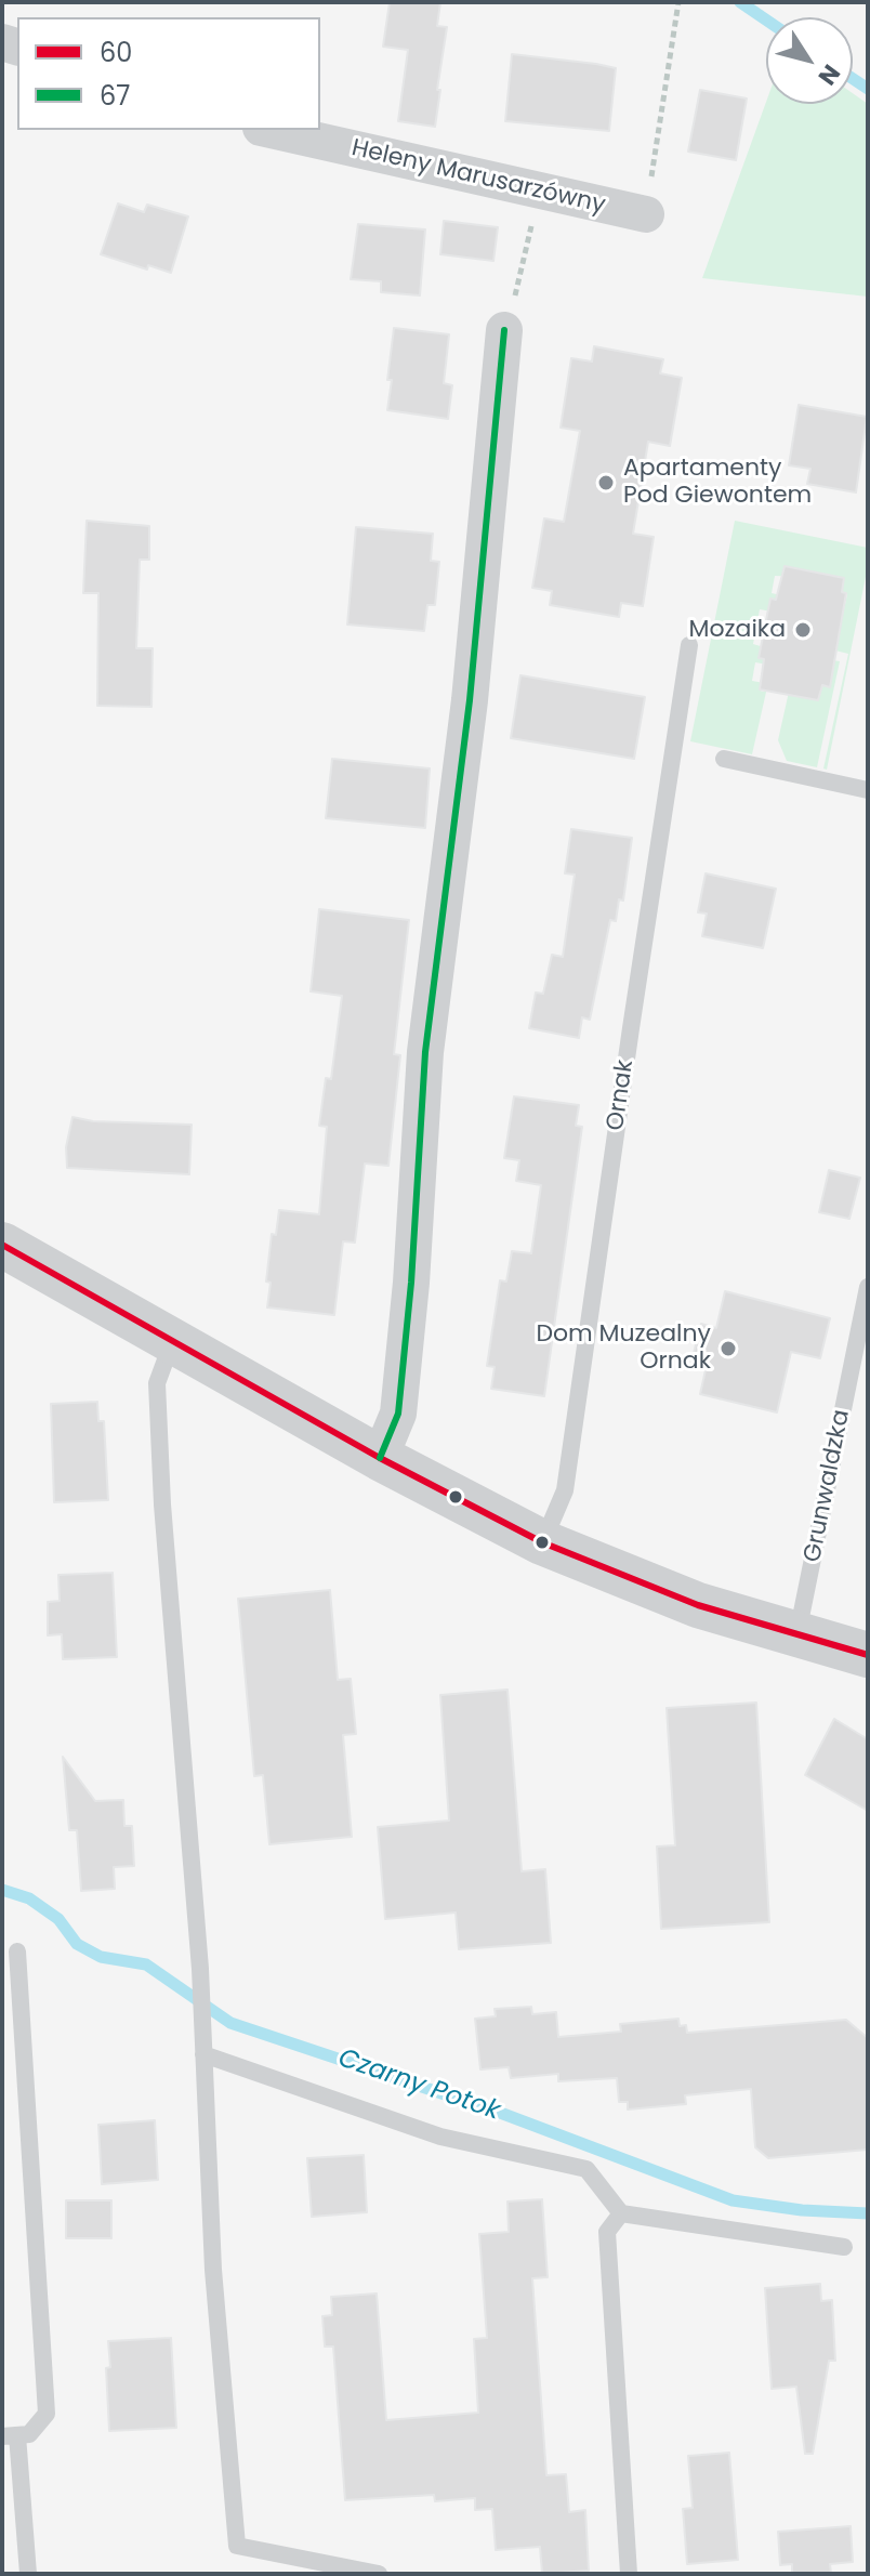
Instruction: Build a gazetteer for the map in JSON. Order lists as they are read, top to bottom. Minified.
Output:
{"streets":{"street":["Heleny Marusarzówny"],"lane":["Ornak","Grunwaldzka"]},"water":["Czarny Potok"],"places":["Apartamenty Pod Giewontem","Mozaika","Dom Muzealny Ornak"],"lines":["transit line 67","transit line 60"],"legend":["60","67"],"north":"bottom right"}
